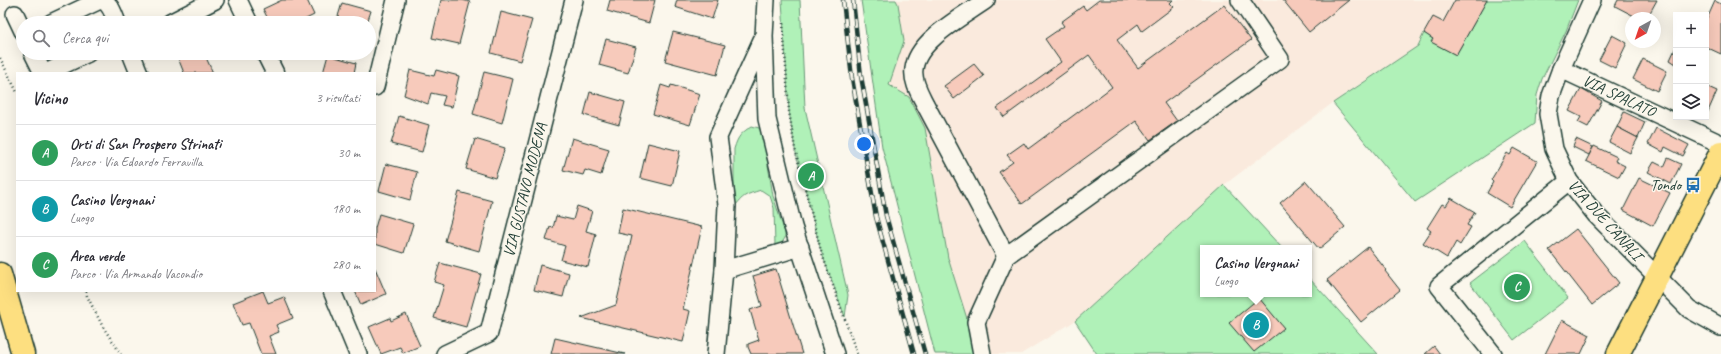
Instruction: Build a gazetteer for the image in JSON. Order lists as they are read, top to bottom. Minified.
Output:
{"streets":{"street":["VIA SPALATO","VIA GUSTAVO MODENA","VIA DUE CANALI"]},"crossings":[["VIA SPALATO","VIA DUE CANALI"]],"places":{"bus stop":["Tondo"]},"north":"bottom left","page":{"map_buttons":["+","−"],"search":"Cerca qui","heading":["Vicino","3 risultati"],"list":[{"mark":"A","name":"Orti di San Prospero Strinati","note":"Parco · Via Edoardo Ferravilla","value":"30 m"},{"mark":"B","name":"Casino Vergnani","note":"Luogo","value":"180 m"},{"mark":"C","name":"Area verde","note":"Parco · Via Armando Vacondio","value":"280 m"}],"pins":["A","C","B"],"popup":["Casino Vergnani","Luogo"]}}
